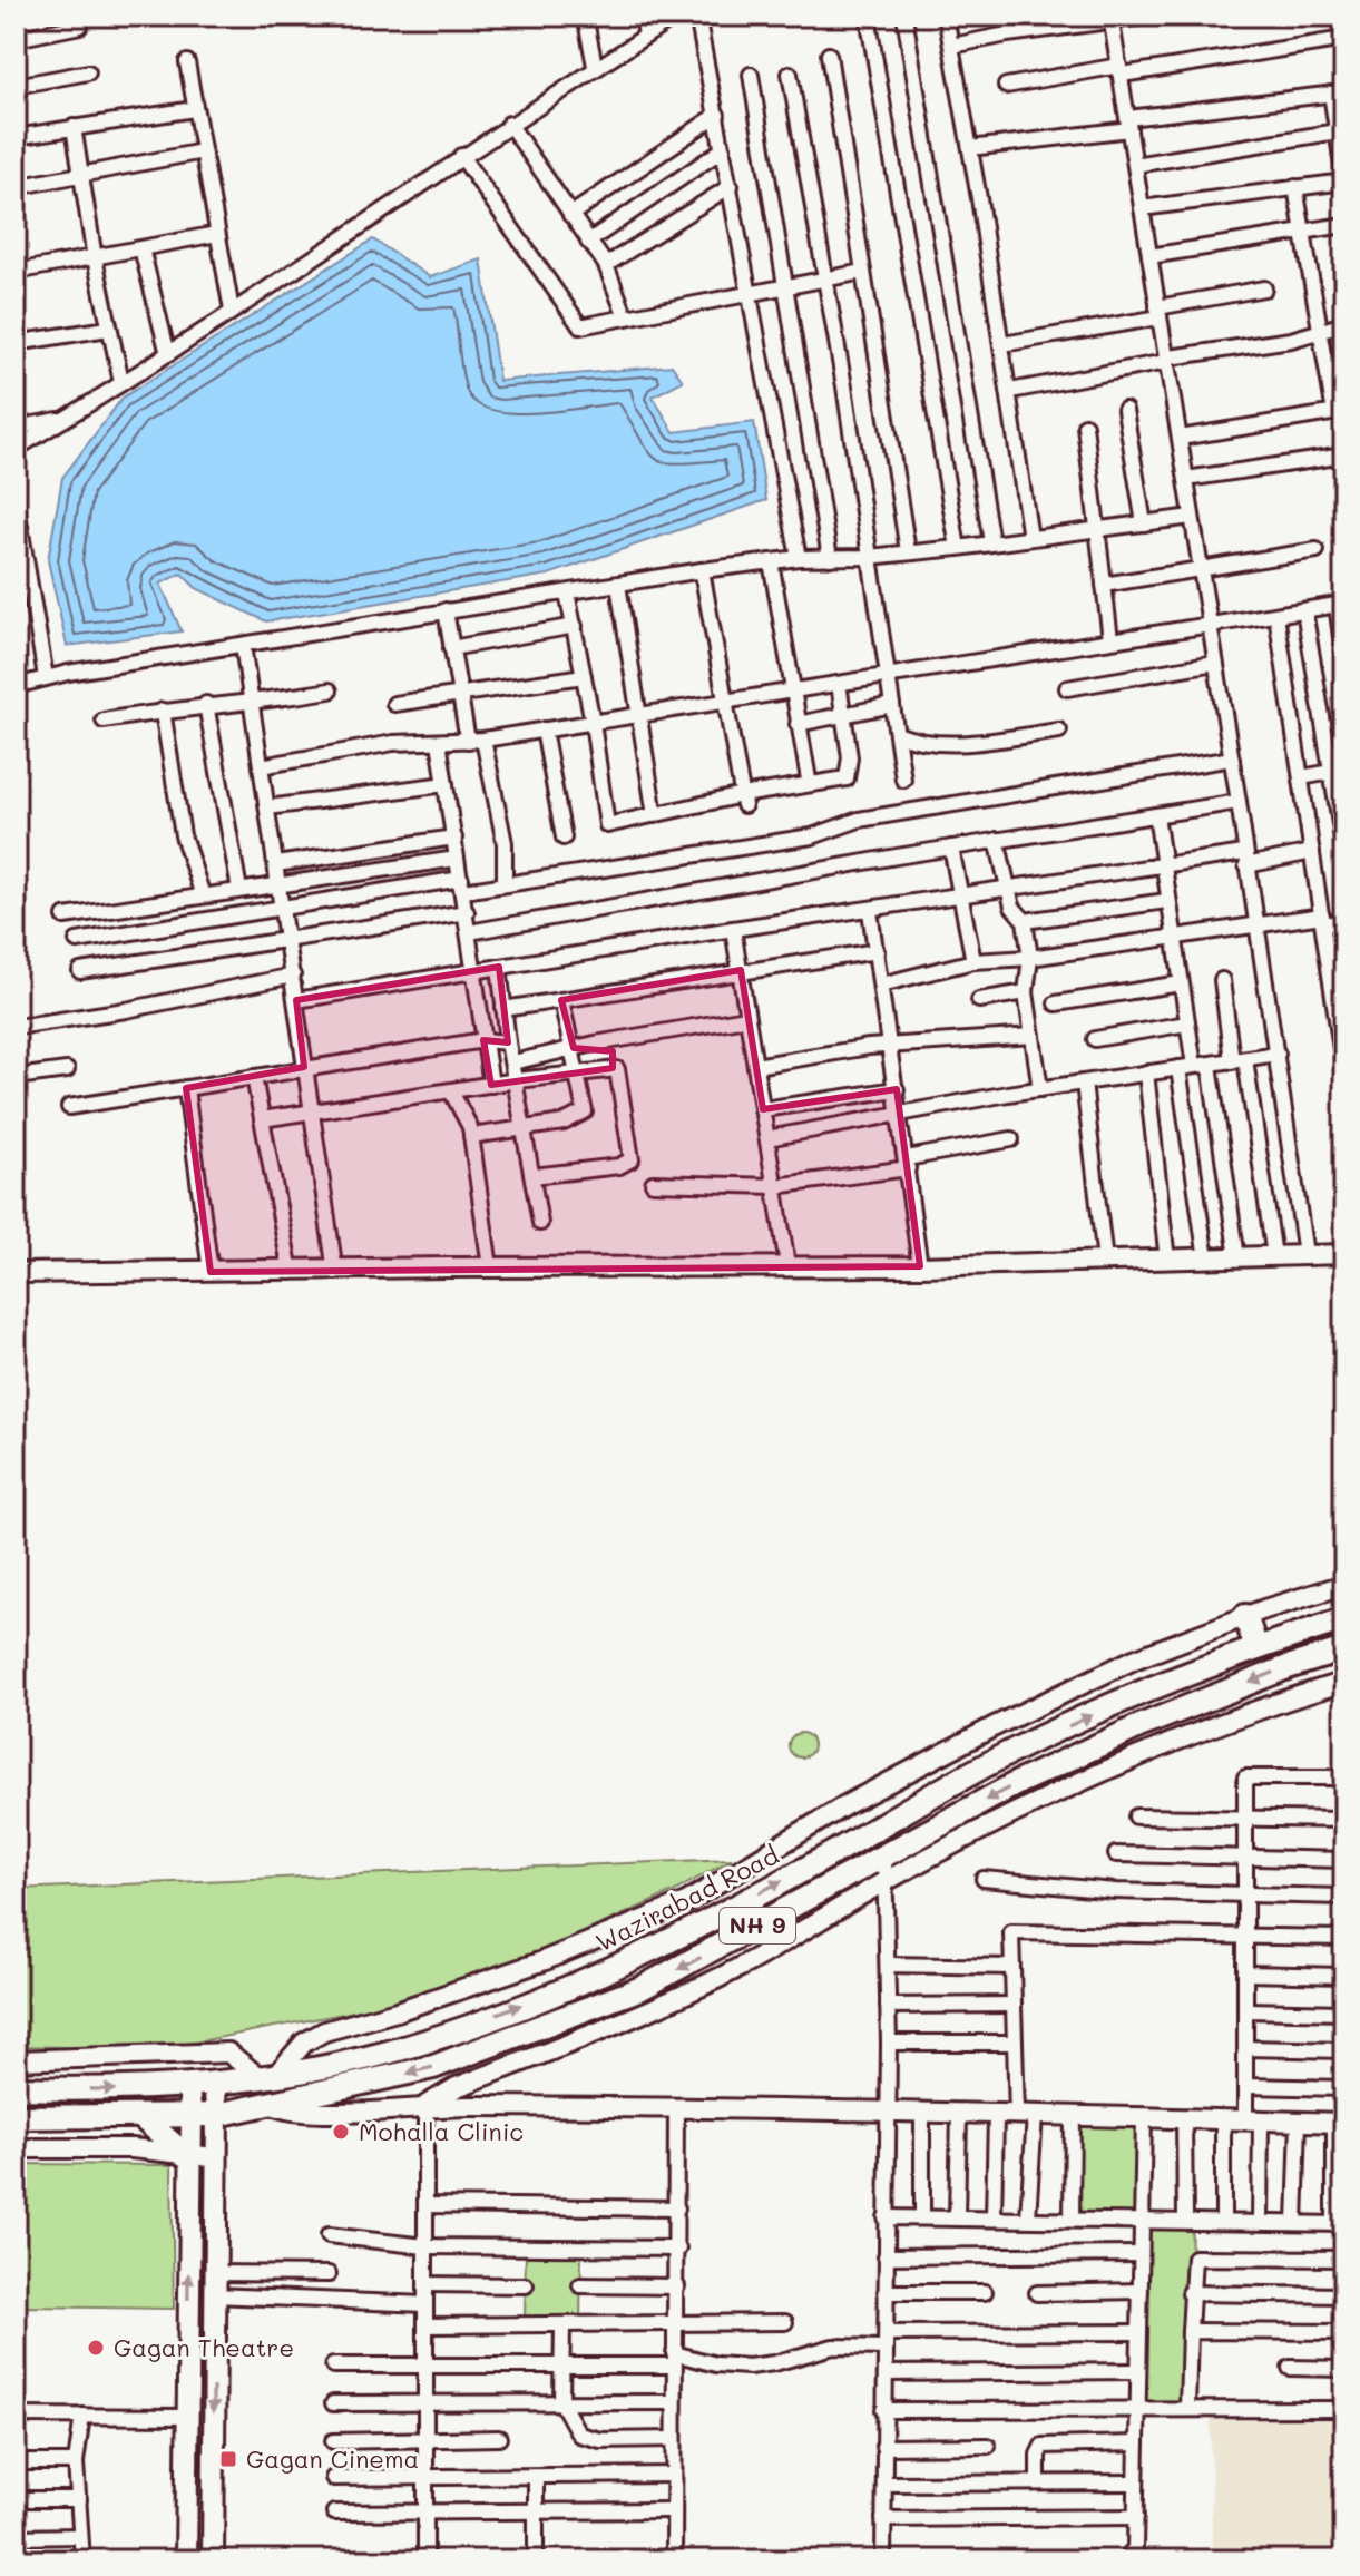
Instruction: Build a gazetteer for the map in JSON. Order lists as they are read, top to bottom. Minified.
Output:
{"streets":{"main road":["Wazirabad Road","NH 9"]},"places":{"other":["Mohalla Clinic","Gagan Theatre"],"transit":["Gagan Cinema"]}}
